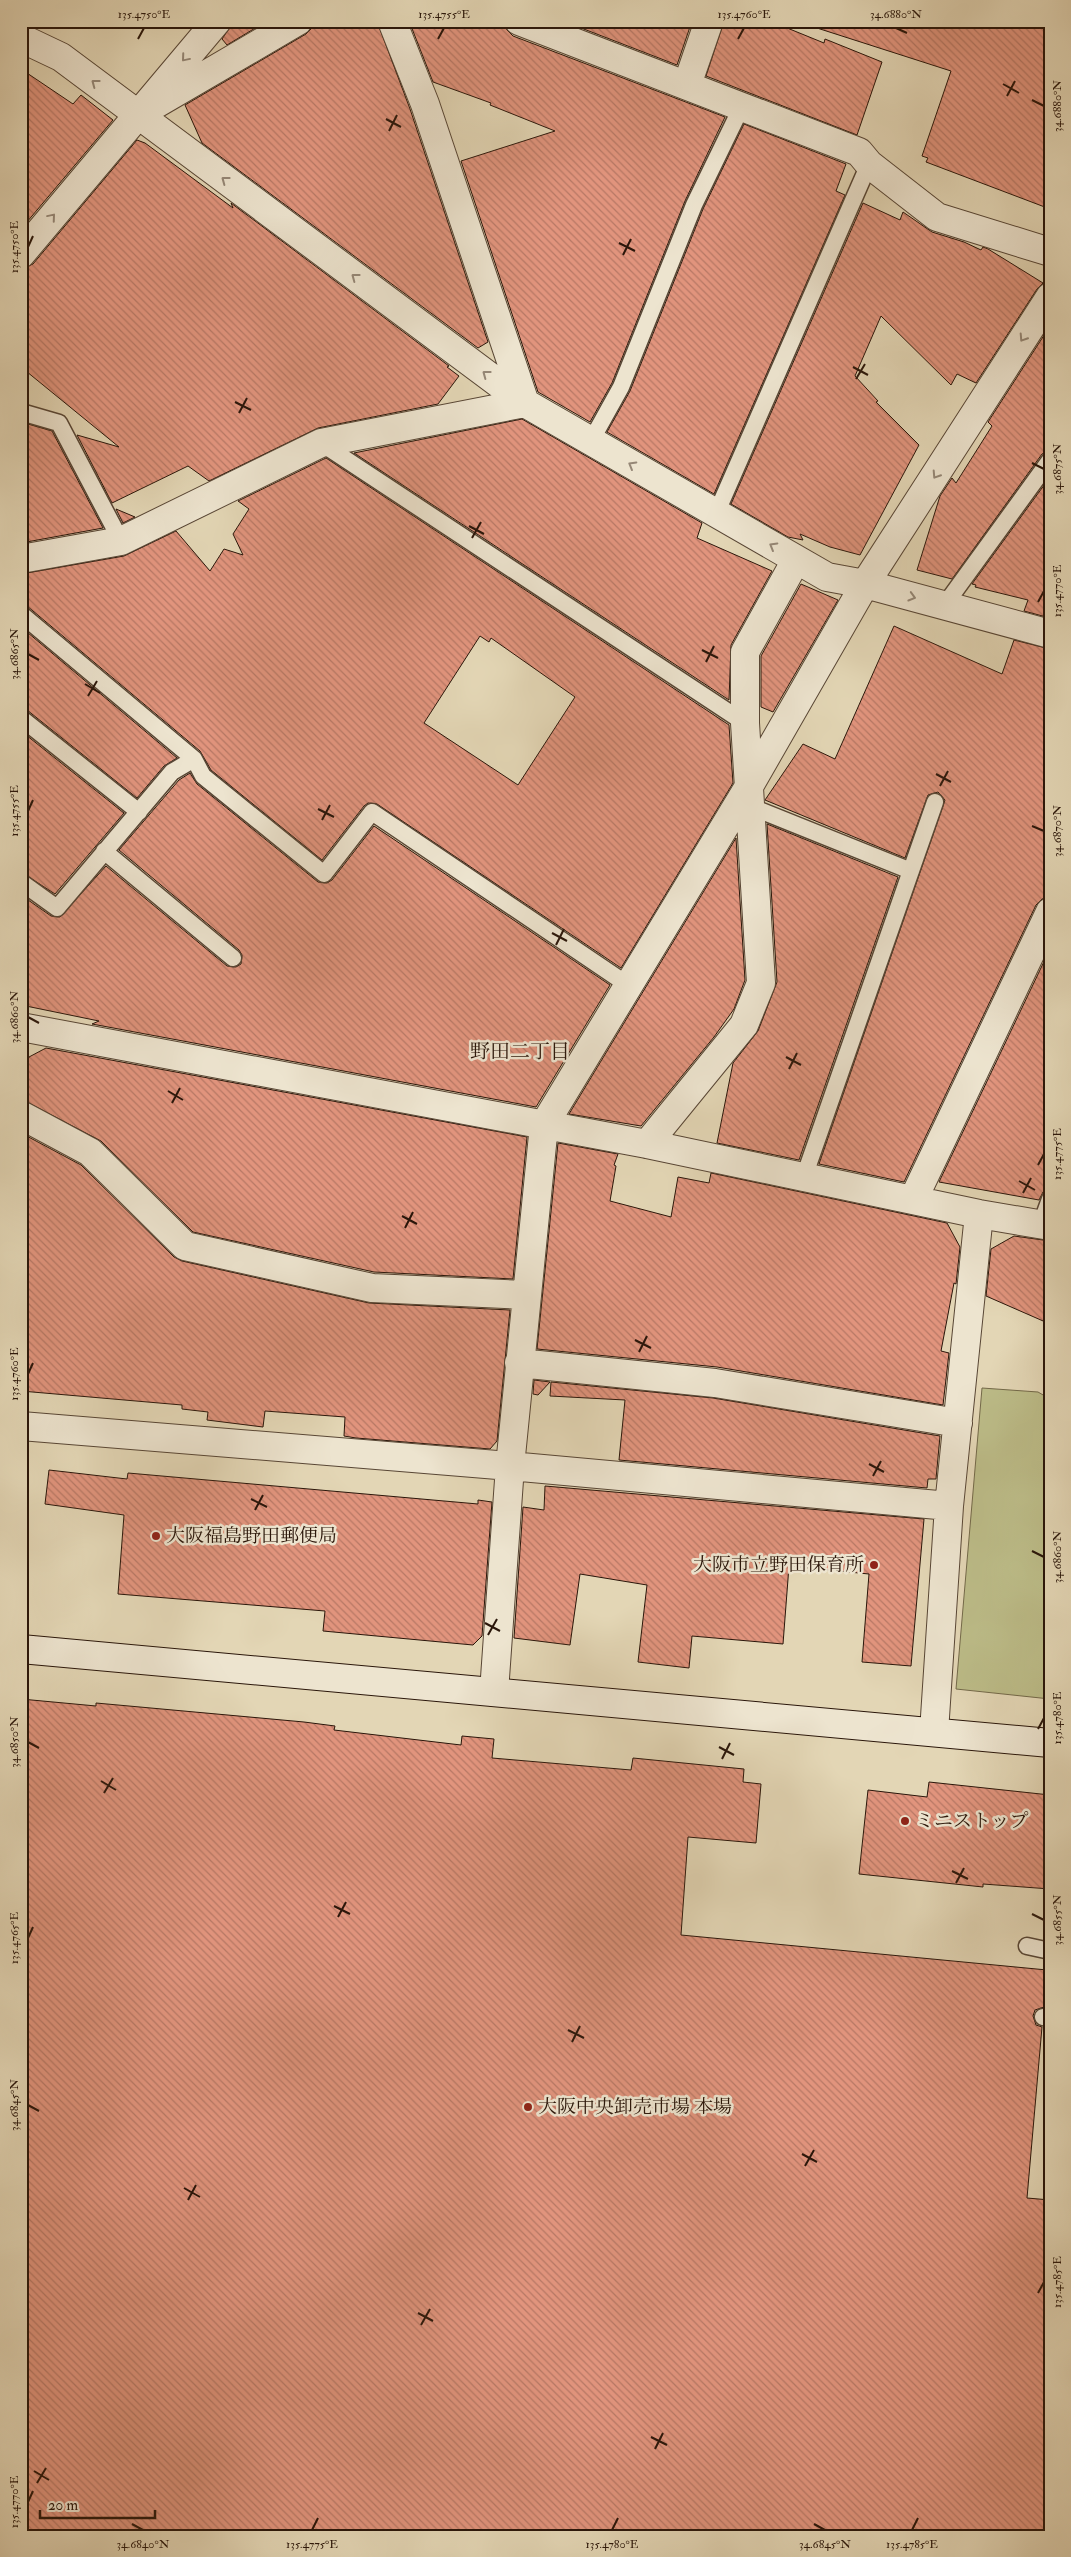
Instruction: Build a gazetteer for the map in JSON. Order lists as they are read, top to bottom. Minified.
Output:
{"districts":["野田二丁目"],"places":["大阪福島野田郵便局","大阪市立野田保育所","ミニストップ","大阪中央卸売市場 本場"],"scale_bar":"20 m","coordinates":["135.4750°E","135.4755°E","135.4760°E","34.6880°N","34.6875°N","135.4770°E","34.6865°N","34.6870°N","34.6860°N","135.4775°E","135.4780°E","34.6850°N","34.6855°N","135.4765°E","34.6845°N","135.4785°E","34.6840°N"]}
